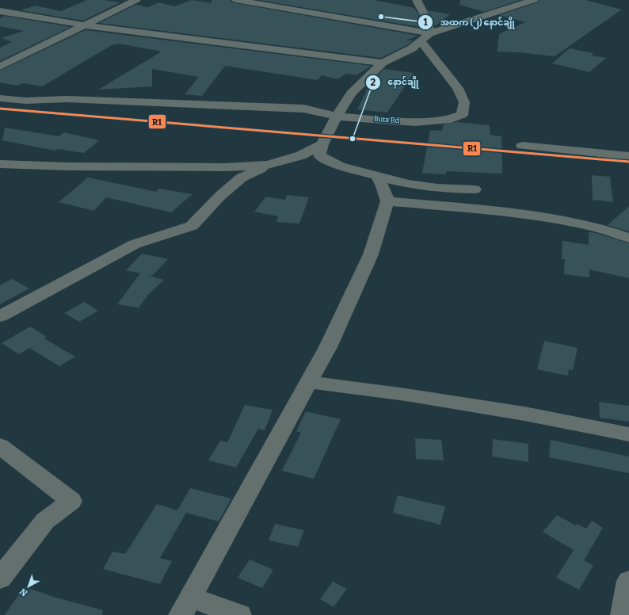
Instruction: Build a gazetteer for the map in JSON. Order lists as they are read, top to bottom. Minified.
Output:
{"streets":{"street":["Buta Rd"]},"places":["အထက (၂) နောင်ချို","နောင်ချို"],"lines":["transit line R1"],"north":"bottom left"}
